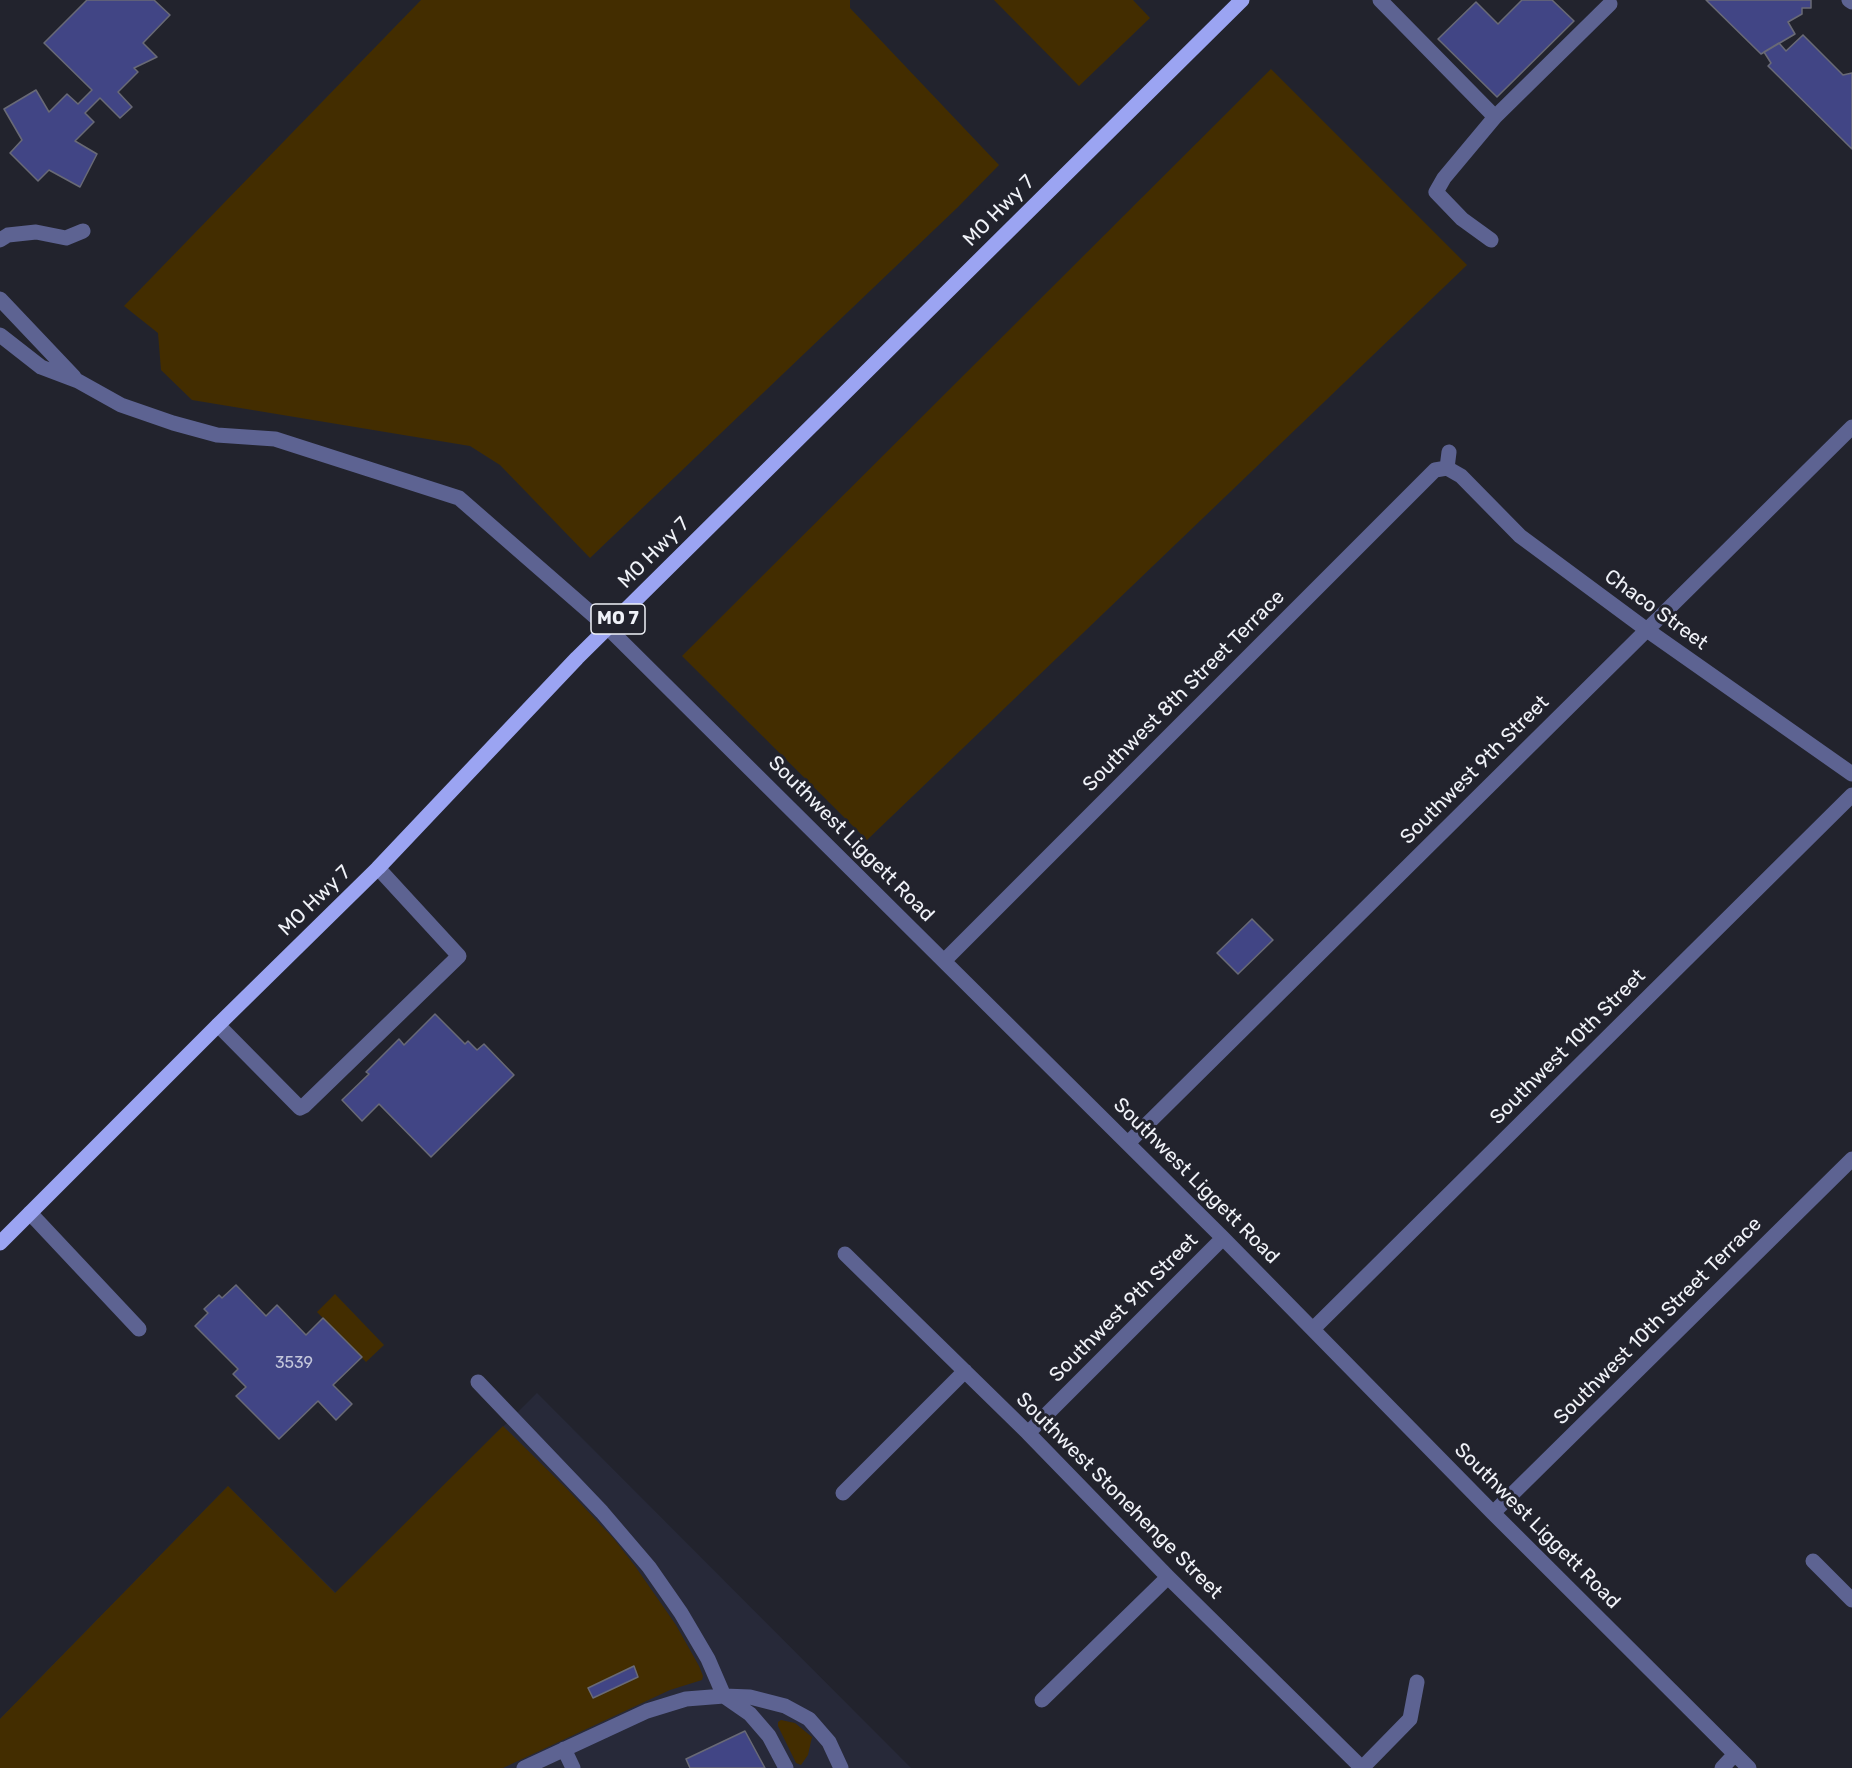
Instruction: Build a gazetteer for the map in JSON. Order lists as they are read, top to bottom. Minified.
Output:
{"streets":{"main road":["MO Hwy 7","MO 7"],"street":["Chaco Street","Southwest 8th Street Terrace","Southwest 9th Street","Southwest Liggett Road","Southwest 10th Street","Southwest 10th Street Terrace","Southwest Stonehenge Street"]},"crossings":[["MO Hwy 7","Southwest Liggett Road"],["Chaco Street","Southwest 8th Street Terrace"],["Chaco Street","Southwest 9th Street"],["Southwest 8th Street Terrace","Southwest Liggett Road"],["Southwest 9th Street","Southwest Liggett Road"],["Southwest 9th Street","Southwest Stonehenge Street"],["Southwest Liggett Road","Southwest 10th Street"],["Southwest Liggett Road","Southwest 10th Street Terrace"]],"house_numbers":["3539"]}
